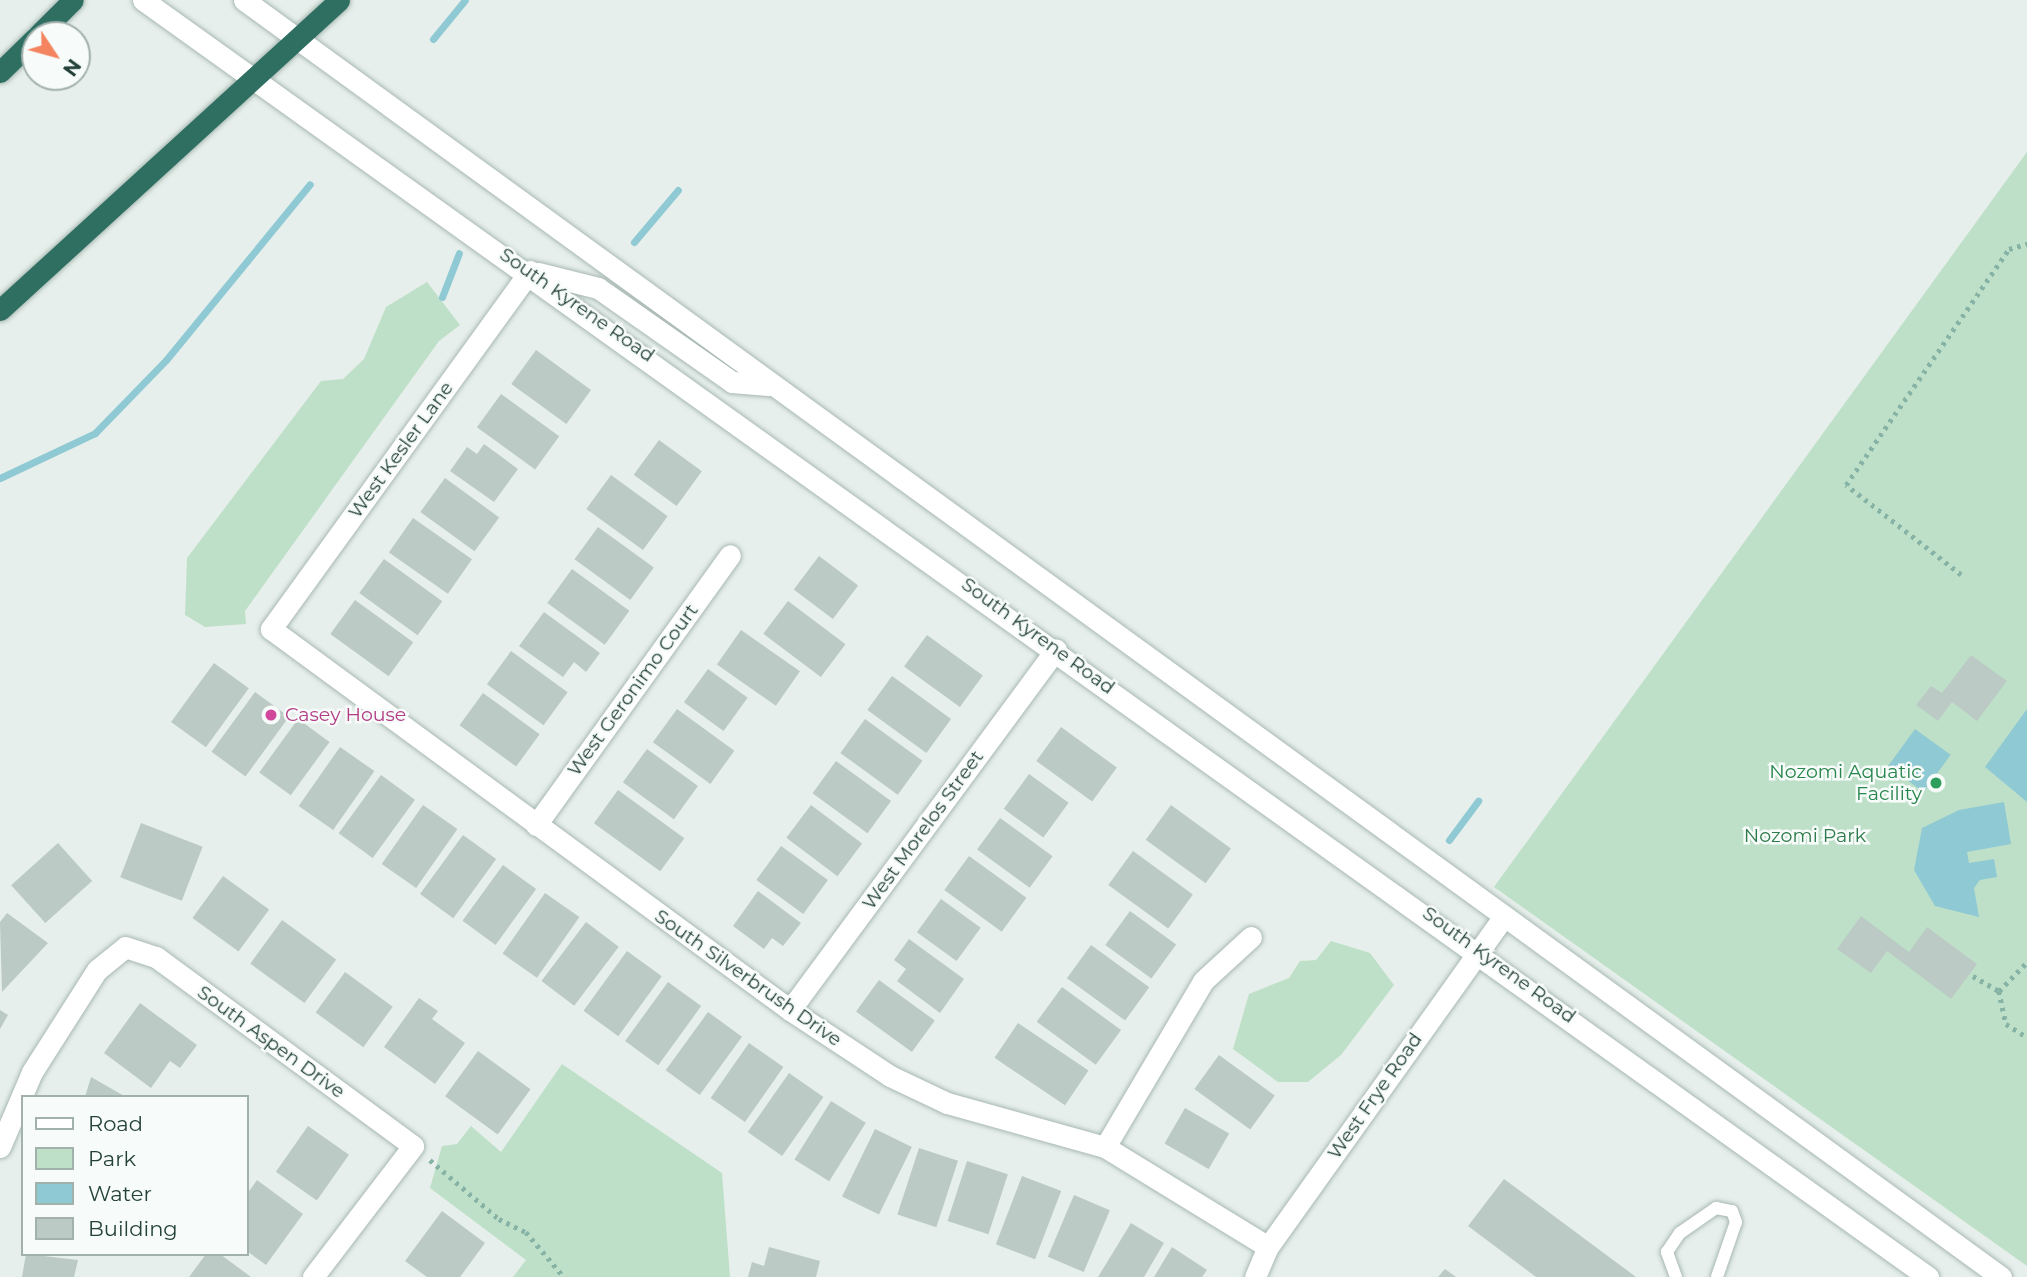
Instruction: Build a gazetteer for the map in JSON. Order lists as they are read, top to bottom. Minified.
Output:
{"streets":{"main road":["South Kyrene Road","West Kesler Lane","West Geronimo Court","West Morelos Street","South Silverbrush Drive","South Aspen Drive","West Frye Road"]},"crossings":[["South Kyrene Road","West Kesler Lane"],["South Kyrene Road","West Morelos Street"],["South Kyrene Road","West Frye Road"],["West Kesler Lane","South Silverbrush Drive"],["West Geronimo Court","South Silverbrush Drive"],["West Morelos Street","South Silverbrush Drive"],["South Silverbrush Drive","West Frye Road"]],"parks":["Nozomi Park"],"places":["Casey House","Nozomi Aquatic Facility"],"legend":["Road","Park","Water","Building"],"north":"bottom right"}
